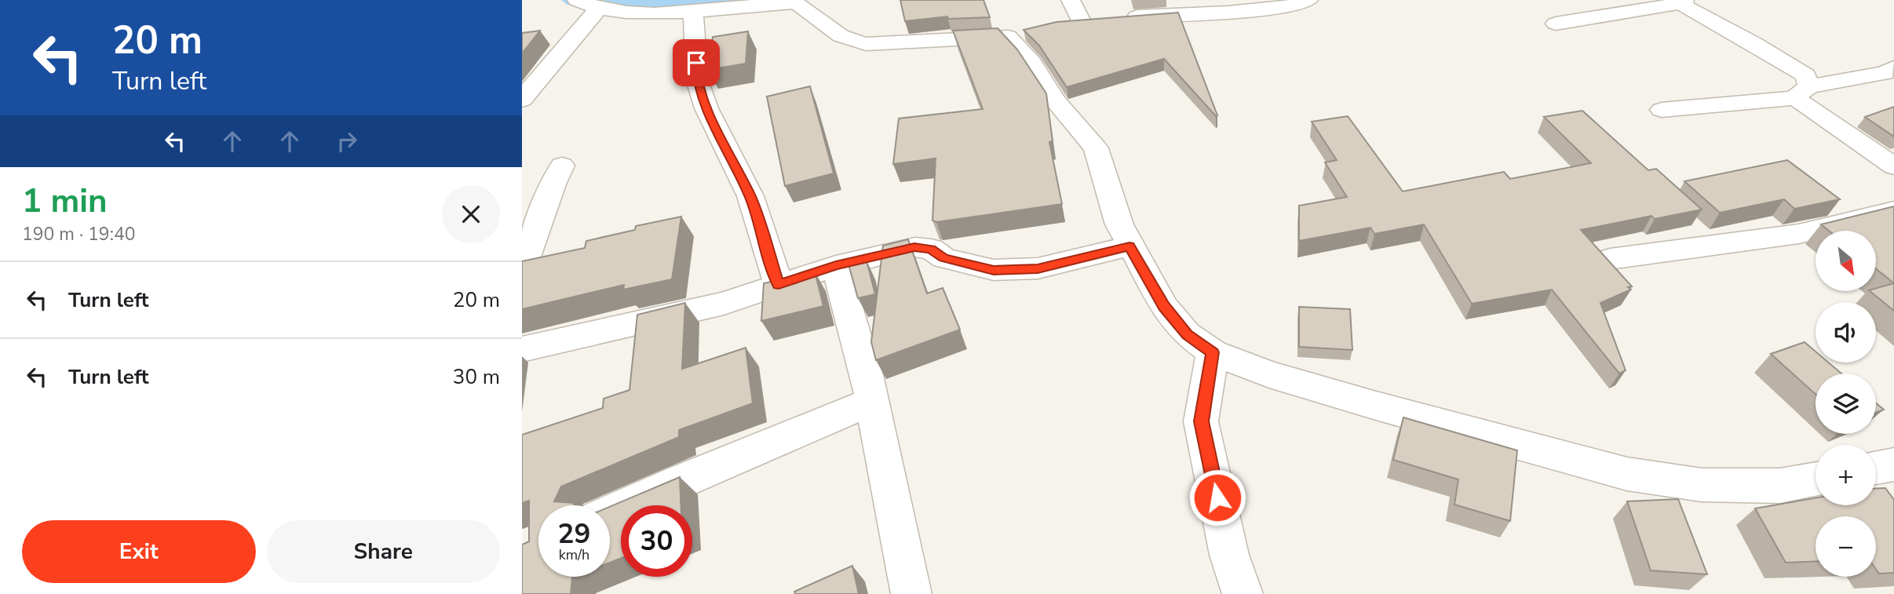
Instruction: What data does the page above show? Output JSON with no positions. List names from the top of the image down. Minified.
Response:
{"north":"bottom right","page":{"turn":["20 m","Turn left"],"heading":["1 min","190 m · 19:40"],"map_buttons":["+","−"],"list":[{"name":"Turn left","value":"20 m"},{"name":"Turn left","value":"30 m"}],"speed":"29 km/h","limit":"30","buttons":["Exit","Share"]}}
